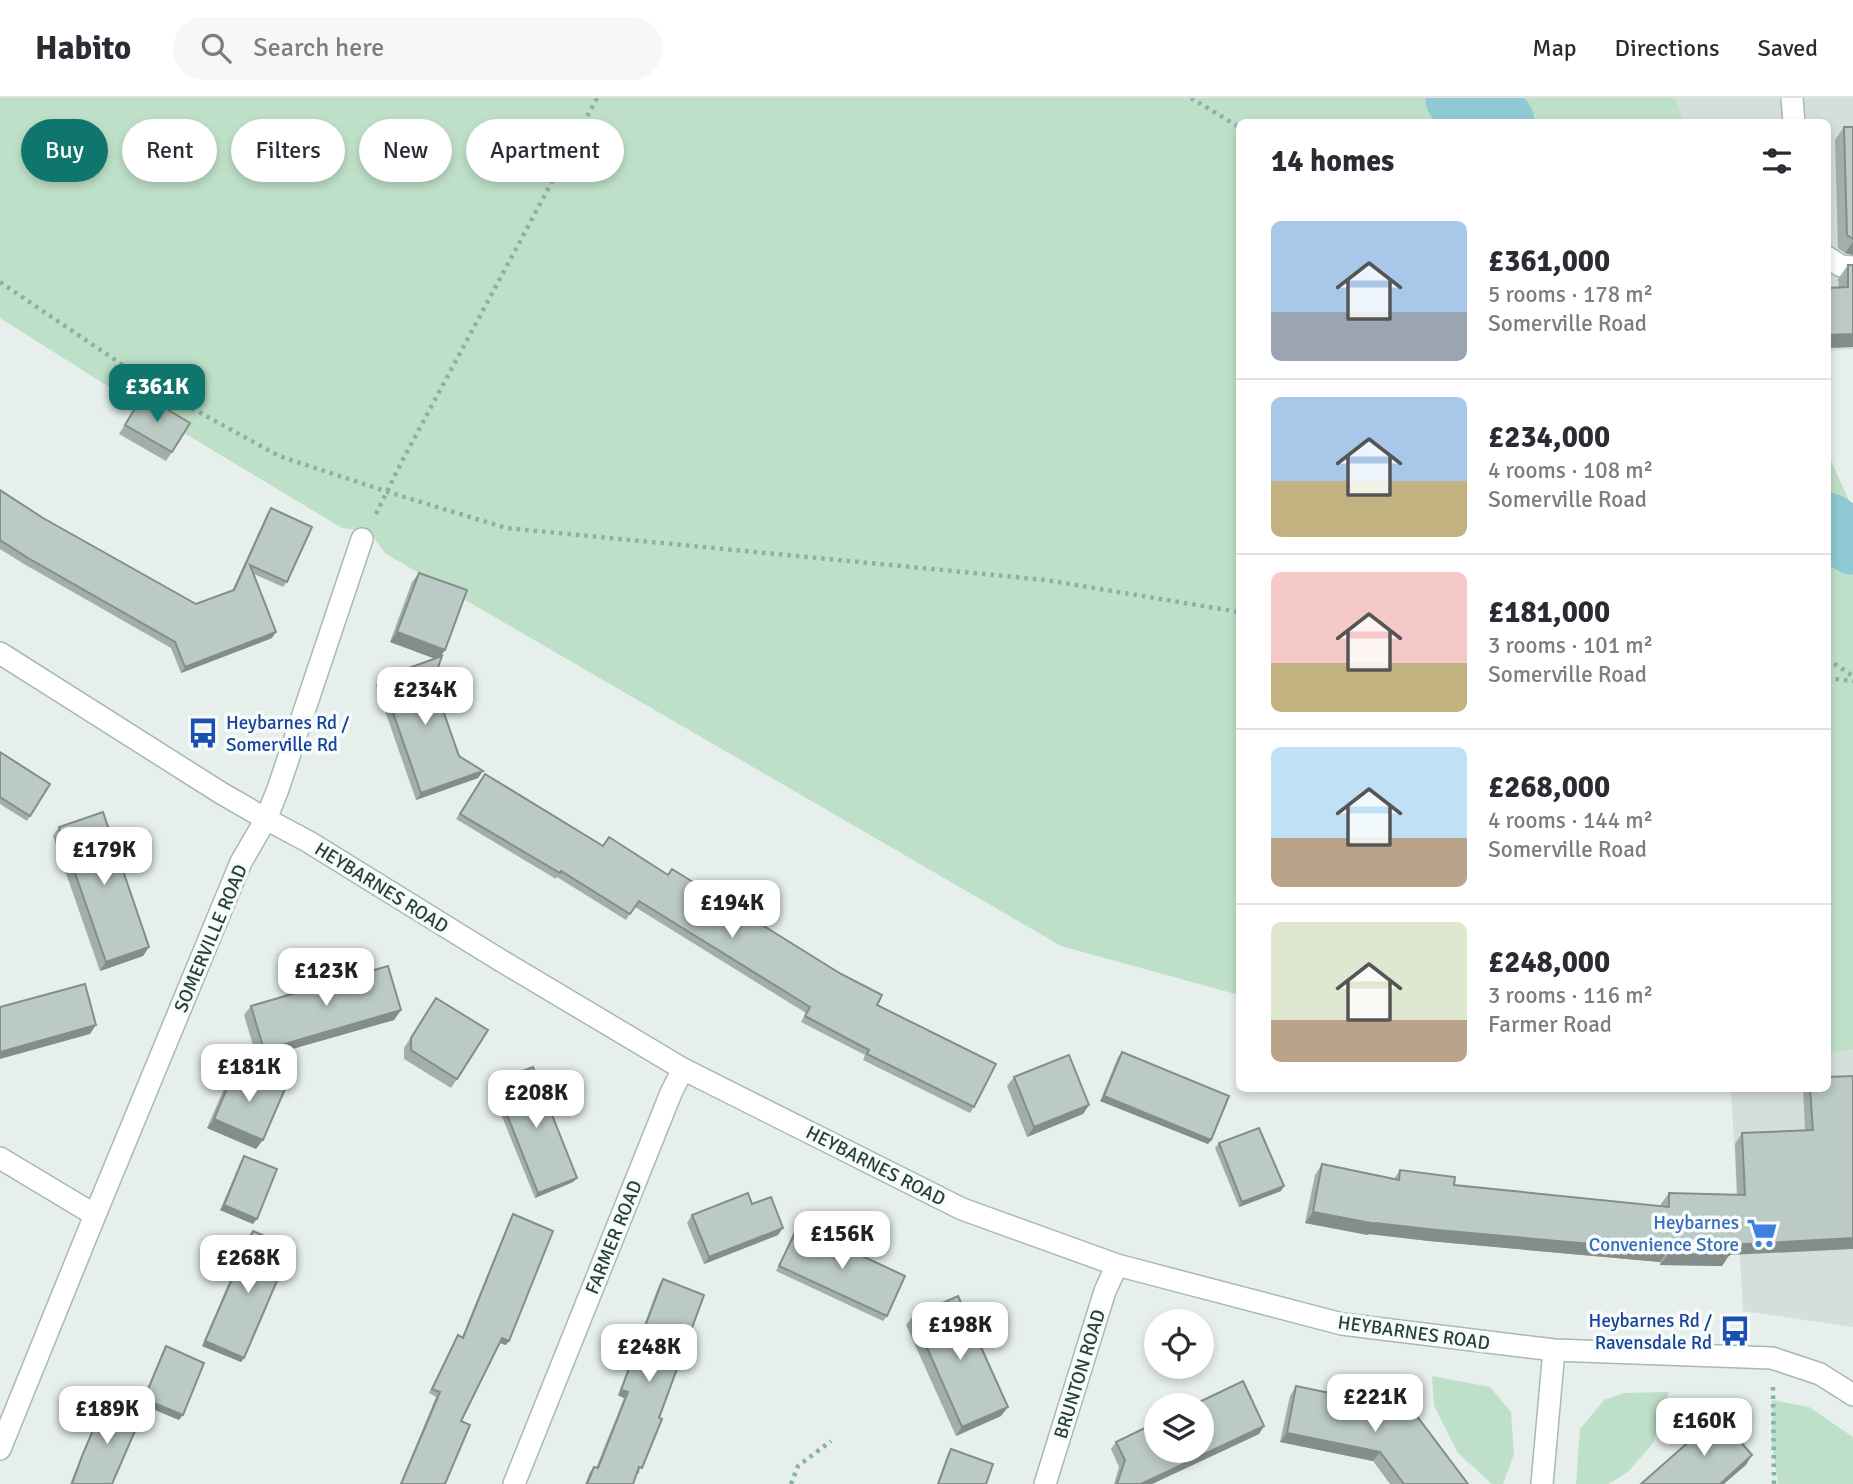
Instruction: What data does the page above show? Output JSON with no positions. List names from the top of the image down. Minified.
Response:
{"streets":{"street":["HEYBARNES ROAD","SOMERVILLE ROAD","FARMER ROAD","BRUNTON ROAD"]},"crossings":[["HEYBARNES ROAD","SOMERVILLE ROAD"],["HEYBARNES ROAD","FARMER ROAD"],["HEYBARNES ROAD","BRUNTON ROAD"]],"places":{"bus stop":["Heybarnes Rd / Somerville Rd","Heybarnes Rd / Ravensdale Rd"],"supermarket":["Heybarnes Convenience Store"]},"page":{"header":"Habito","search":"Search here","nav":["Map","Directions","Saved"],"chip":["Buy","Rent","Filters","New","Apartment"],"heading":"14 homes","list":[{"name":"£361,000","note":"5 rooms · 178 m² · Somerville Road"},{"name":"£234,000","note":"4 rooms · 108 m² · Somerville Road"},{"name":"£181,000","note":"3 rooms · 101 m² · Somerville Road"},{"name":"£268,000","note":"4 rooms · 144 m² · Somerville Road"},{"name":"£248,000","note":"3 rooms · 116 m² · Farmer Road"}],"price":["£361K","£234K","£179K","£194K","£123K","£181K","£208K","£156K","£268K","£198K","£248K","£221K","£189K","£160K"]}}
